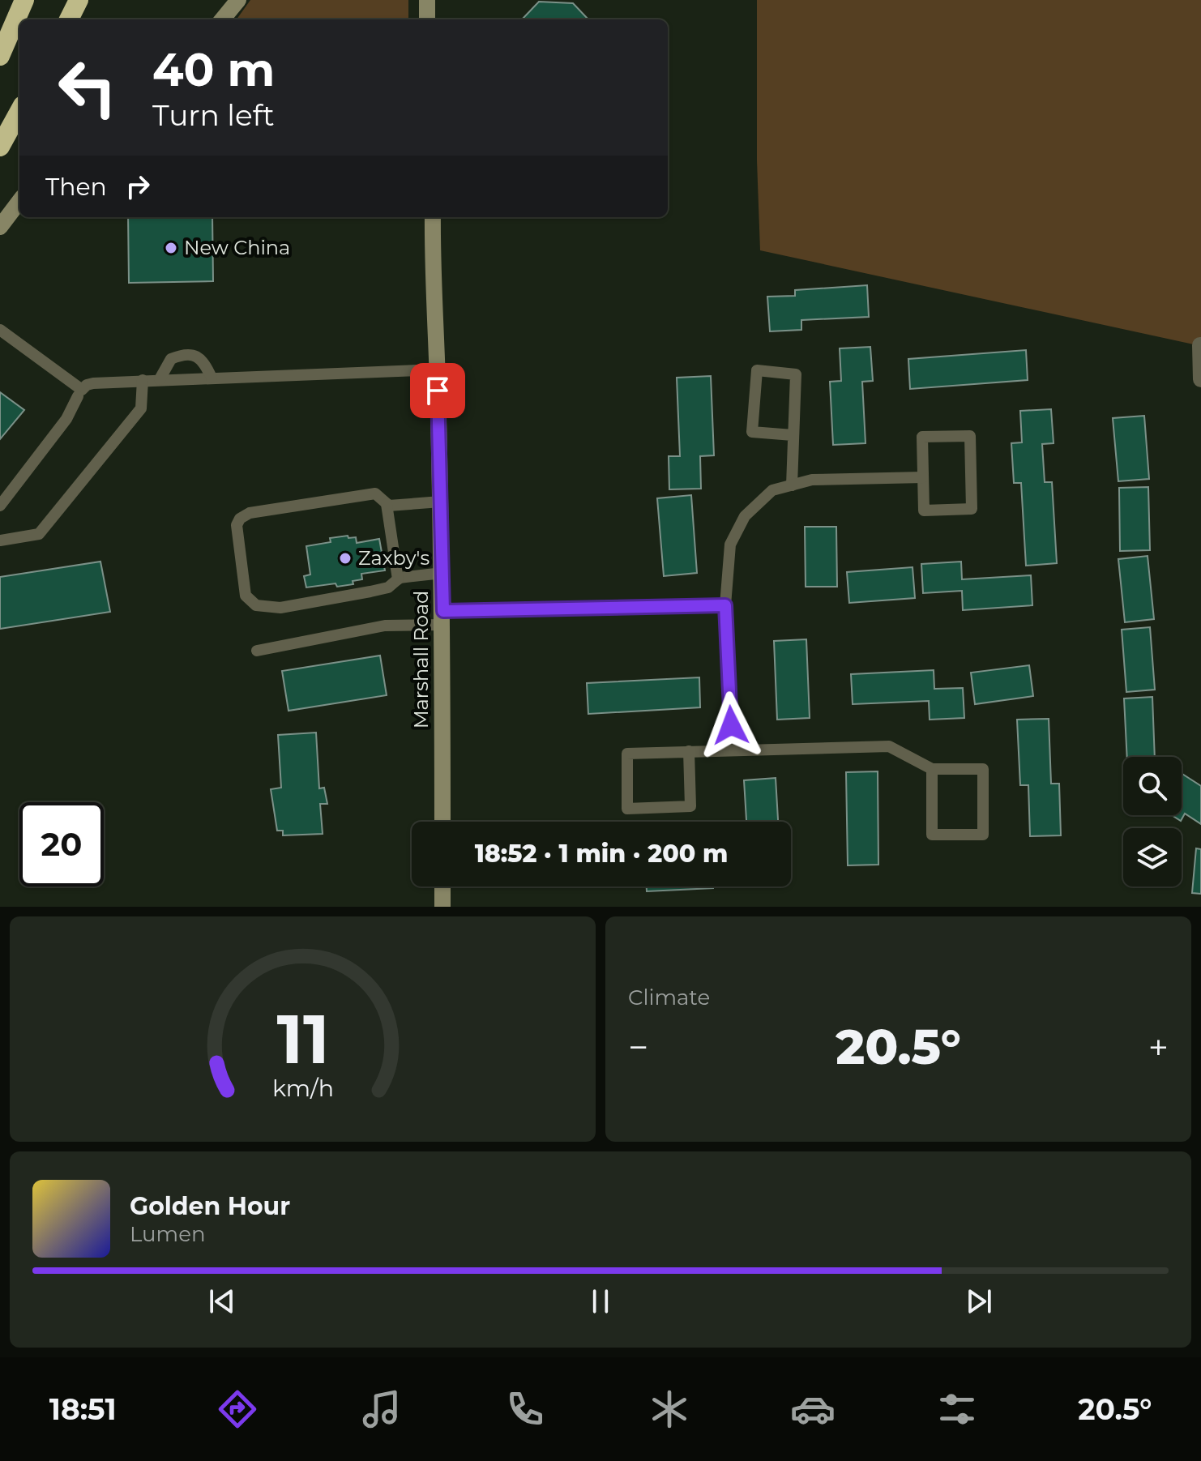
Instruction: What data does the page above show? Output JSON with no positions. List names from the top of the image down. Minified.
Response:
{"streets":{"main road":["Marshall Road"]},"places":["New China","Zaxby's"],"page":{"turn":["40 m","Turn left"],"then":"Then","limit":"20","trip":"18:52 · 1 min · 200 m","tile":"Climate","heat":["−","20.5°","+"],"song":["Golden Hour","Lumen"],"tabs":["18:51","20.5°"],"gauge":["11","km/h"]}}
